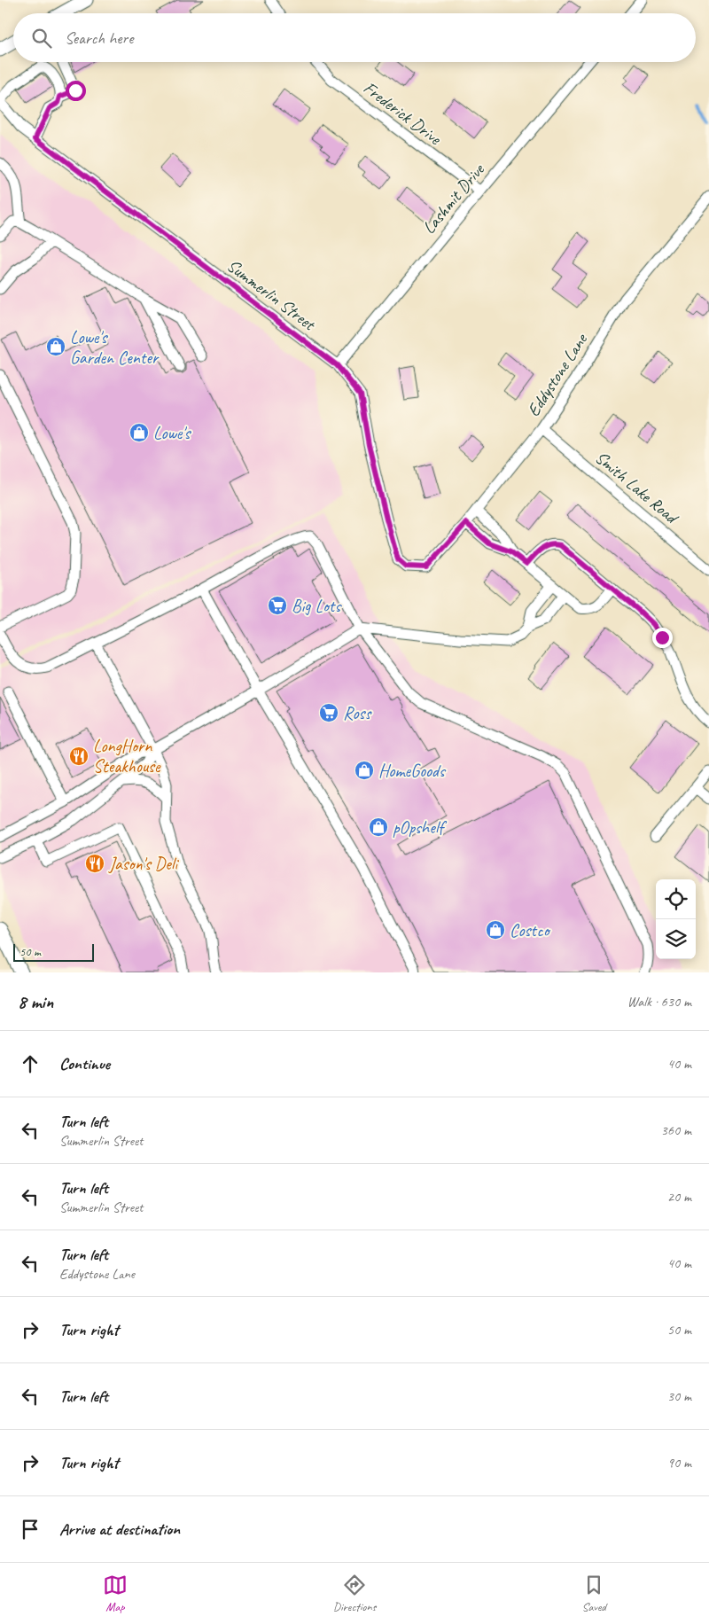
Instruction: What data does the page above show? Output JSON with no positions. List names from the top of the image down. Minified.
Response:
{"streets":{"street":["Frederick Drive","Lashmit Drive","Summerlin Street","Eddystone Lane","Smith Lake Road"]},"crossings":[["Frederick Drive","Lashmit Drive"],["Lashmit Drive","Summerlin Street"],["Summerlin Street","Eddystone Lane"],["Eddystone Lane","Smith Lake Road"]],"places":{"shop":["Lowe's Garden Center","Lowe's","HomeGoods","pOpshelf","Costco"],"supermarket":["Big Lots","Ross"],"restaurant":["LongHorn Steakhouse","Jason's Deli"]},"scale_bar":"50 m","page":{"search":"Search here","scale":"50 m","heading":["8 min","Walk · 630 m"],"list":[["Continue","40 m"],["Turn left","Summerlin Street","360 m"],["Turn left","Summerlin Street","20 m"],["Turn left","Eddystone Lane","40 m"],["Turn right","50 m"],["Turn left","30 m"],["Turn right","90 m"],"Arrive at destination"],"nav":["Map","Directions","Saved"]}}
